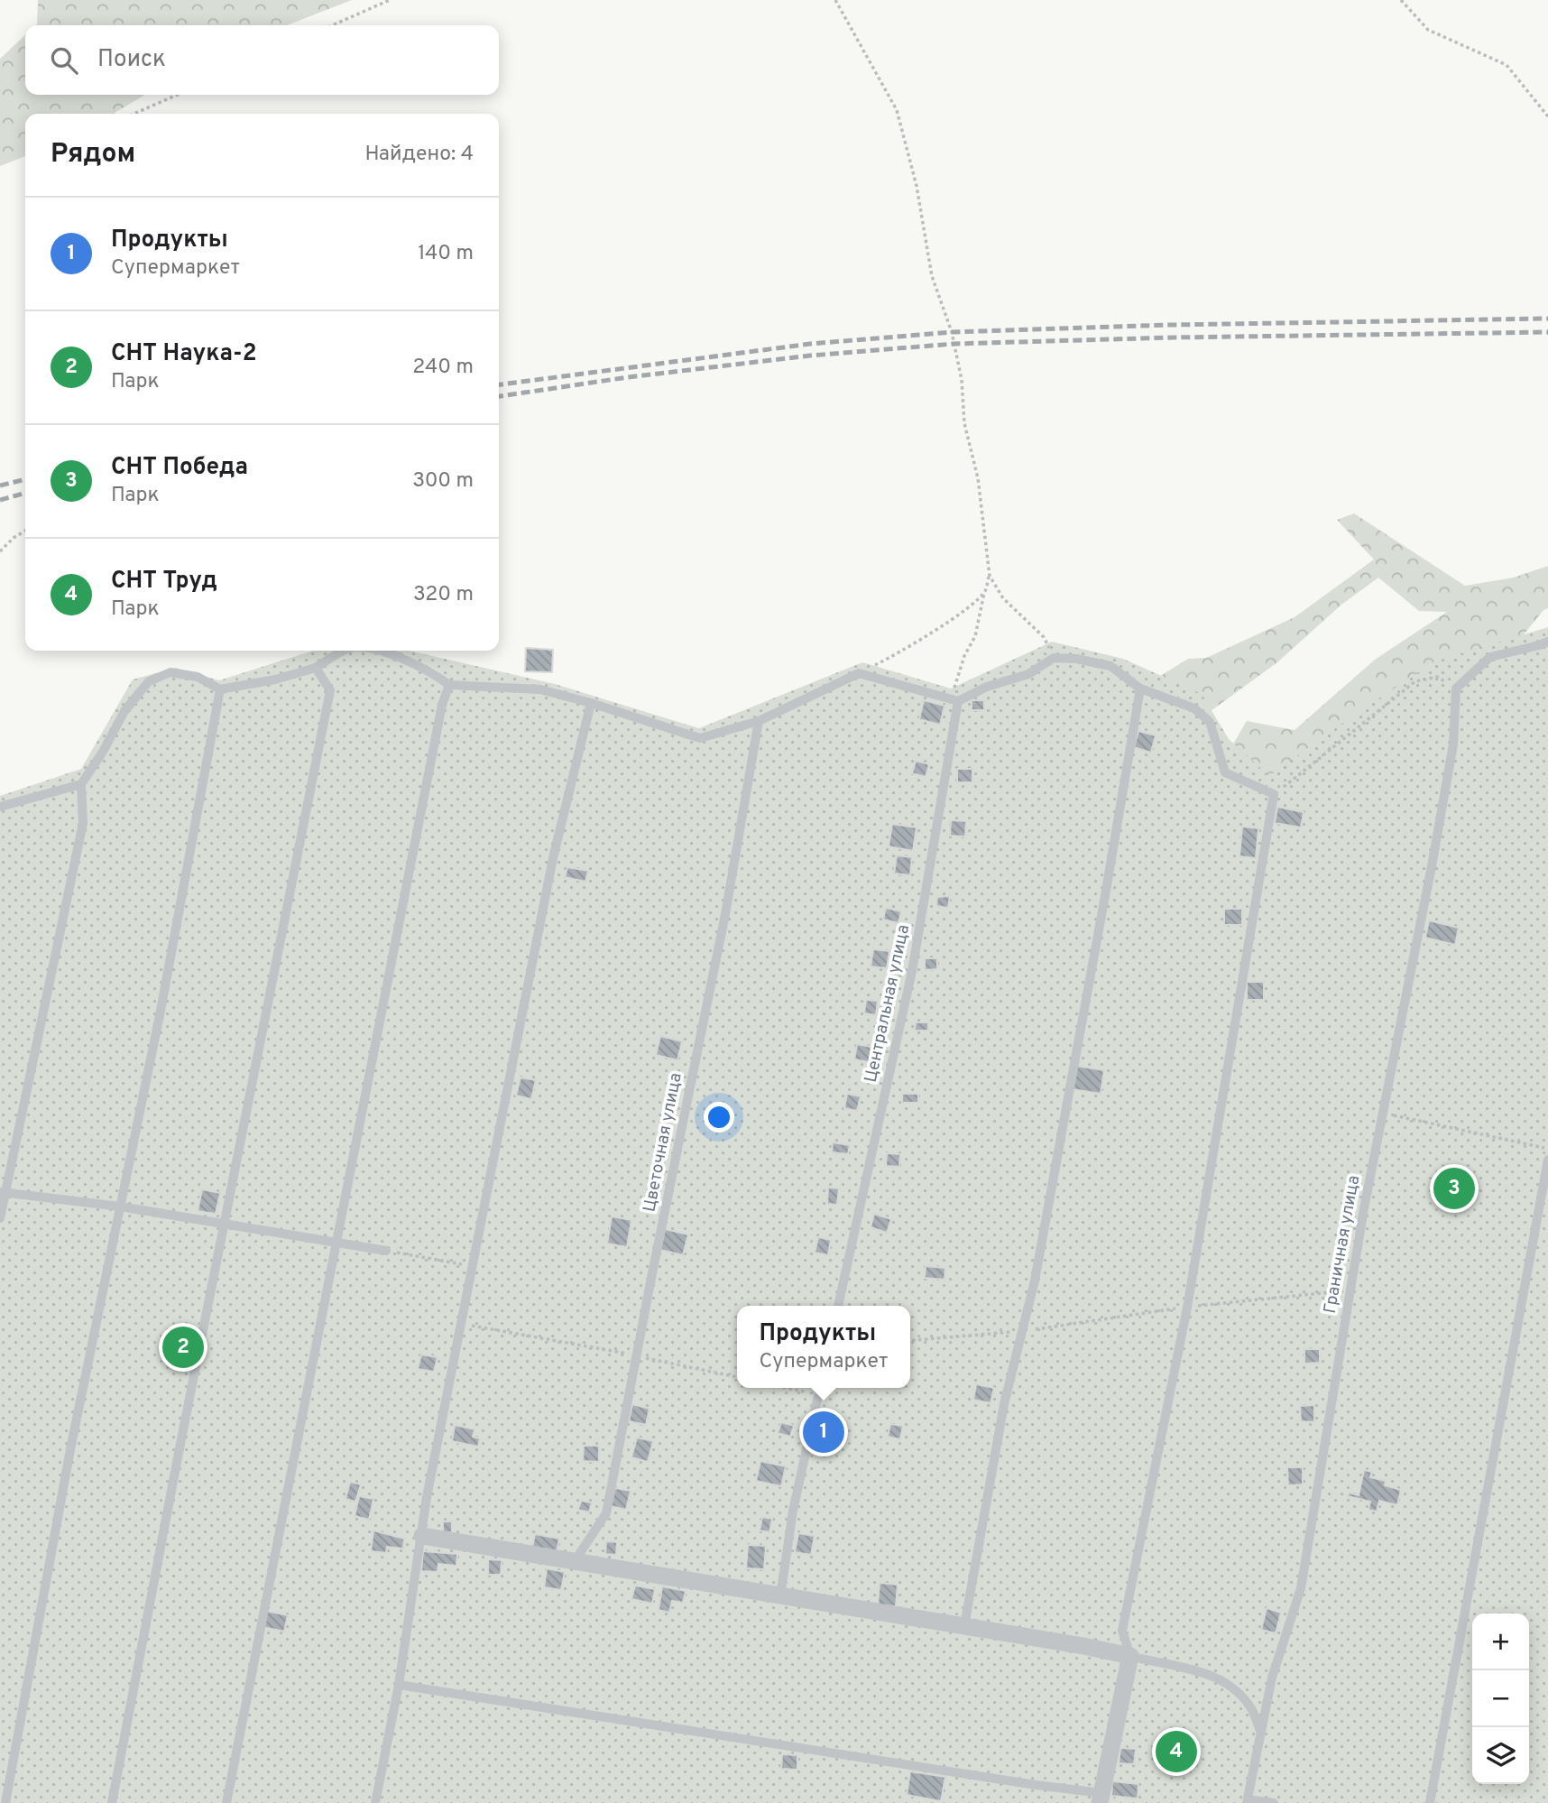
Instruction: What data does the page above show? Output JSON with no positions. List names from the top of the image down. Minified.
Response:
{"streets":{"lane":["Центральная улица","Цветочная улица","Граничная улица"]},"page":{"search":"Поиск","heading":["Рядом","Найдено: 4"],"list":[{"mark":"1","name":"Продукты","note":"Супермаркет","value":"140 m"},{"mark":"2","name":"СНТ Наука-2","note":"Парк","value":"240 m"},{"mark":"3","name":"СНТ Победа","note":"Парк","value":"300 m"},{"mark":"4","name":"СНТ Труд","note":"Парк","value":"320 m"}],"pins":["3","2","1","4"],"popup":["Продукты","Супермаркет"],"map_buttons":["+","−"]}}
